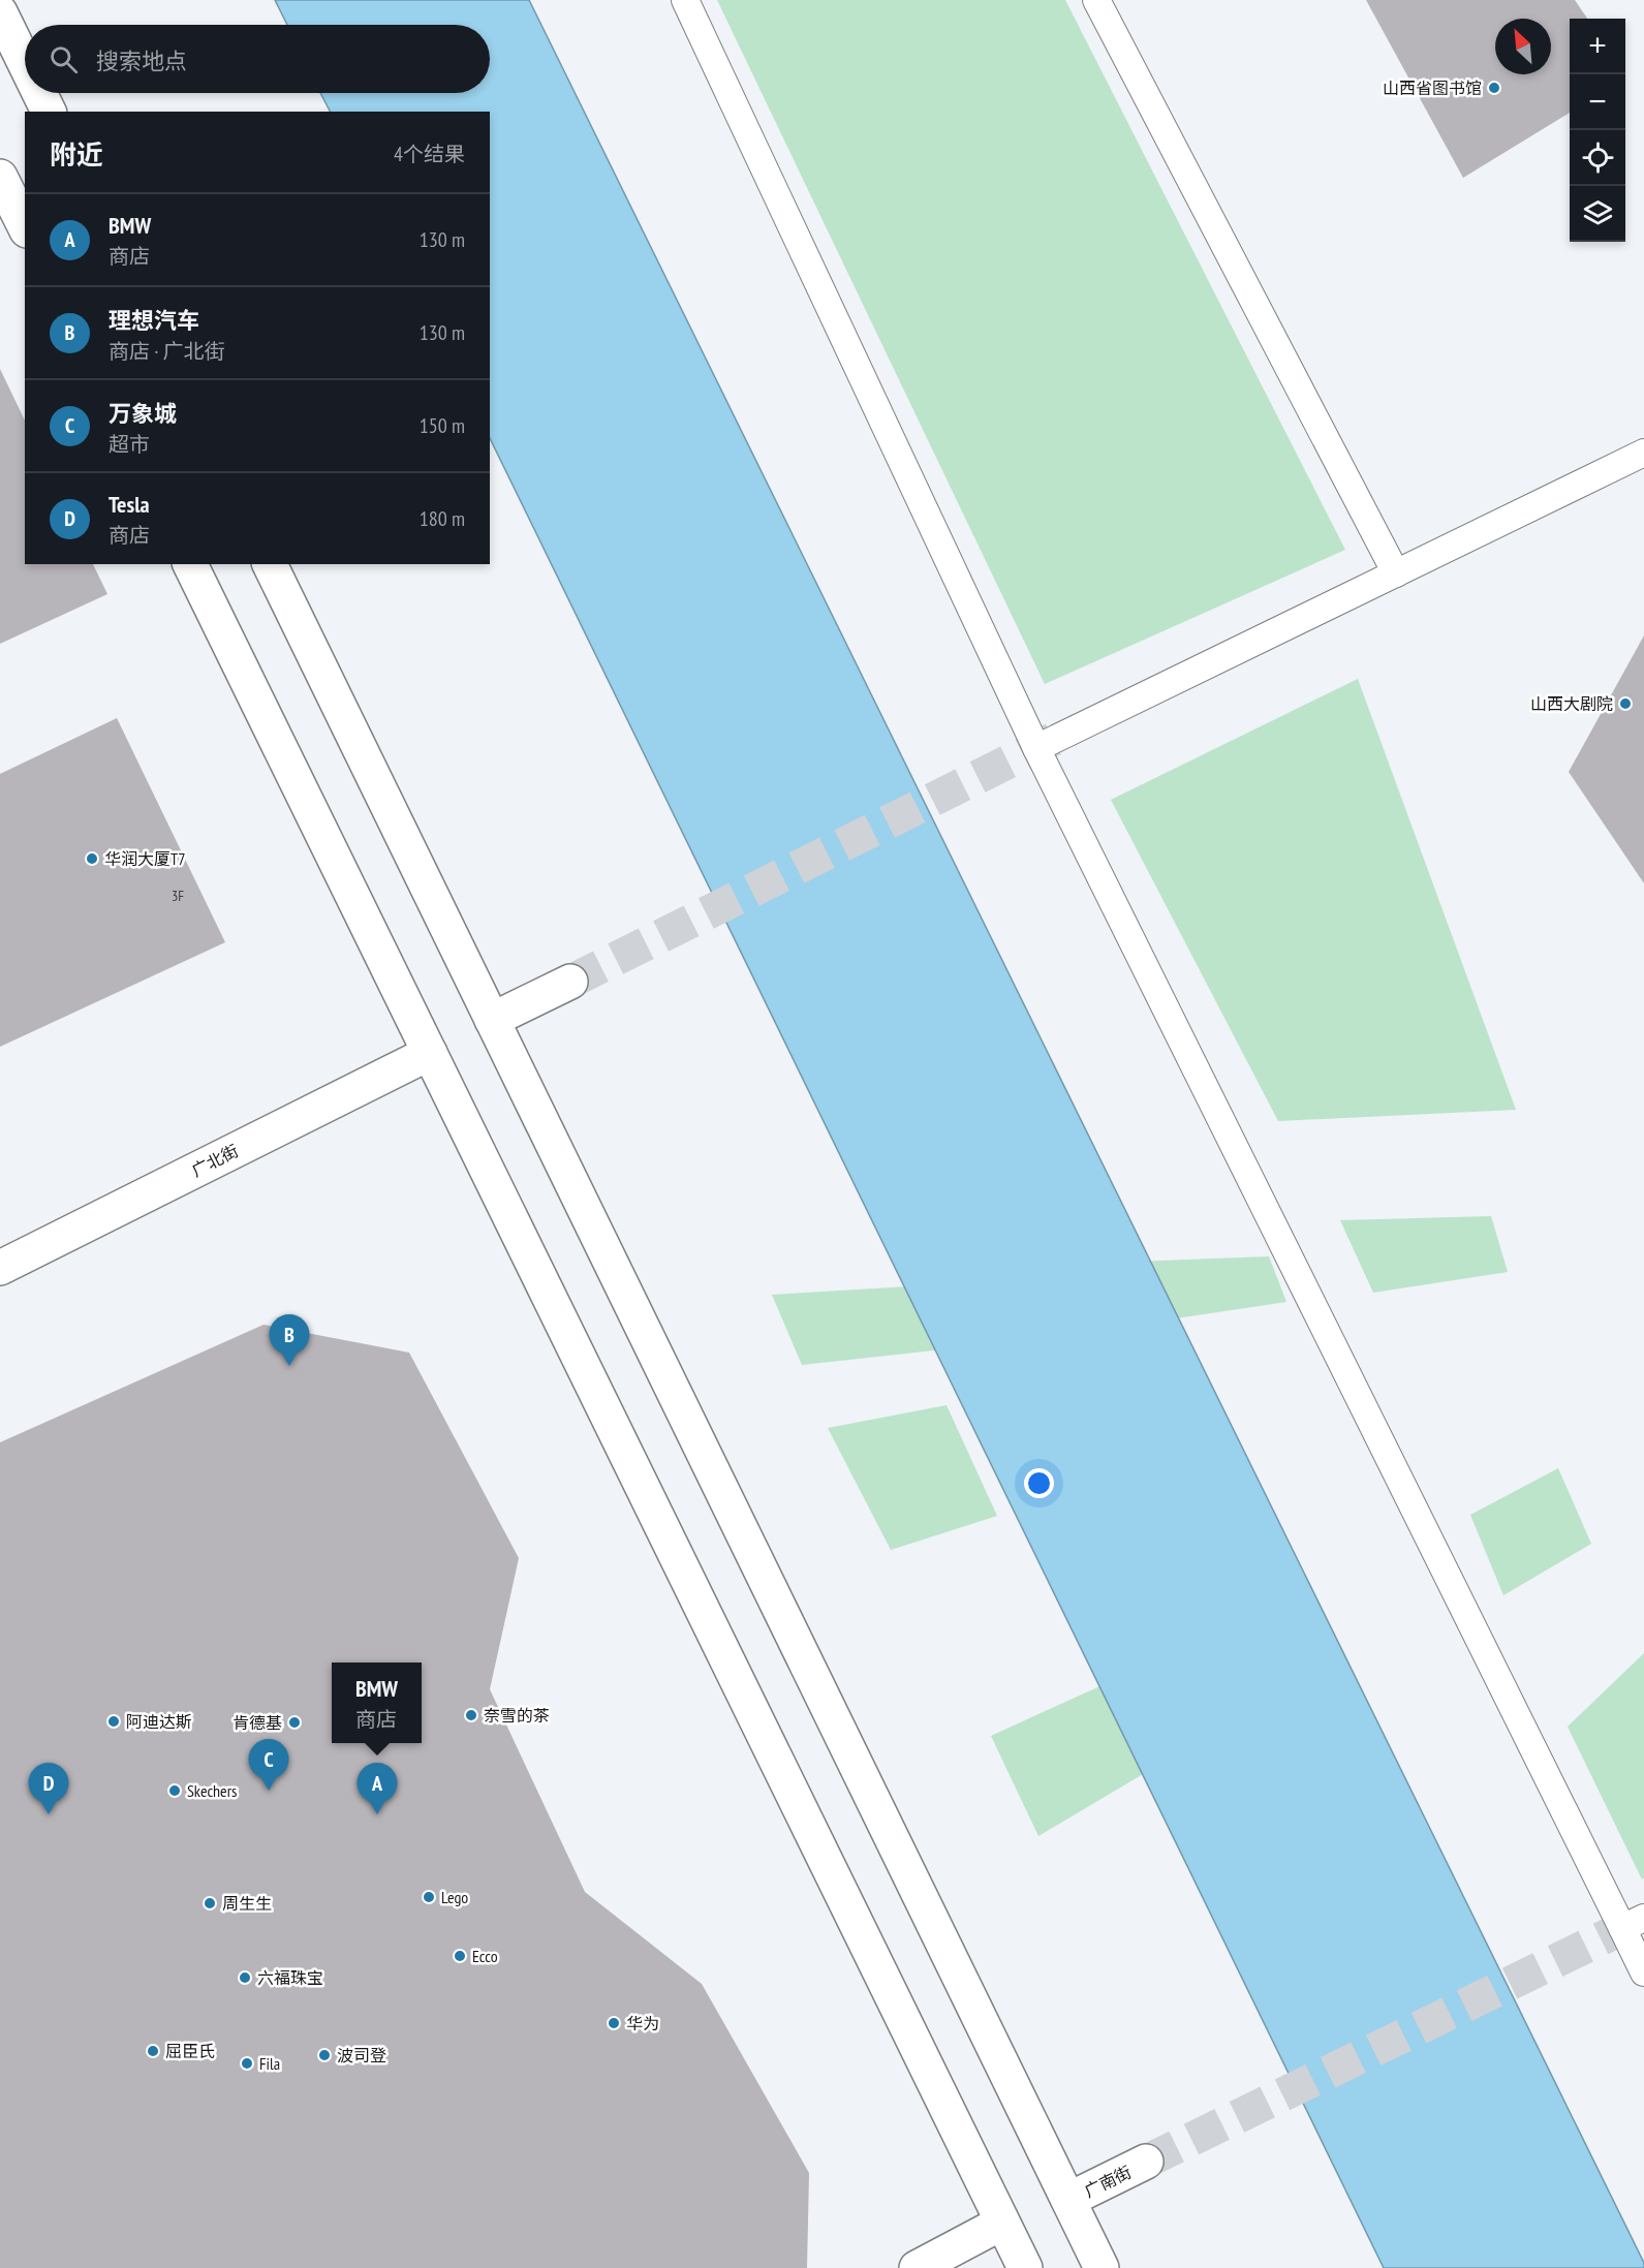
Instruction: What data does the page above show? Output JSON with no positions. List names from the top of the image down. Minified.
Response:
{"streets":{"street":["广北街","广南街"]},"places":["山西省图书馆","山西大剧院","华润大厦T7","奈雪的茶","阿迪达斯","肯德基","Skechers","Lego","周生生","Ecco","六福珠宝","华为","屈臣氏","波司登","Fila"],"house_numbers":["3F"],"north":"top left","page":{"map_buttons":["+","−"],"search":"搜索地点","heading":["附近","4个结果"],"list":[{"mark":"A","name":"BMW","note":"商店","value":"130 m"},{"mark":"B","name":"理想汽车","note":"商店 · 广北街","value":"130 m"},{"mark":"C","name":"万象城","note":"超市","value":"150 m"},{"mark":"D","name":"Tesla","note":"商店","value":"180 m"}],"pins":["B","C","A","D"],"popup":["BMW","商店"]}}
